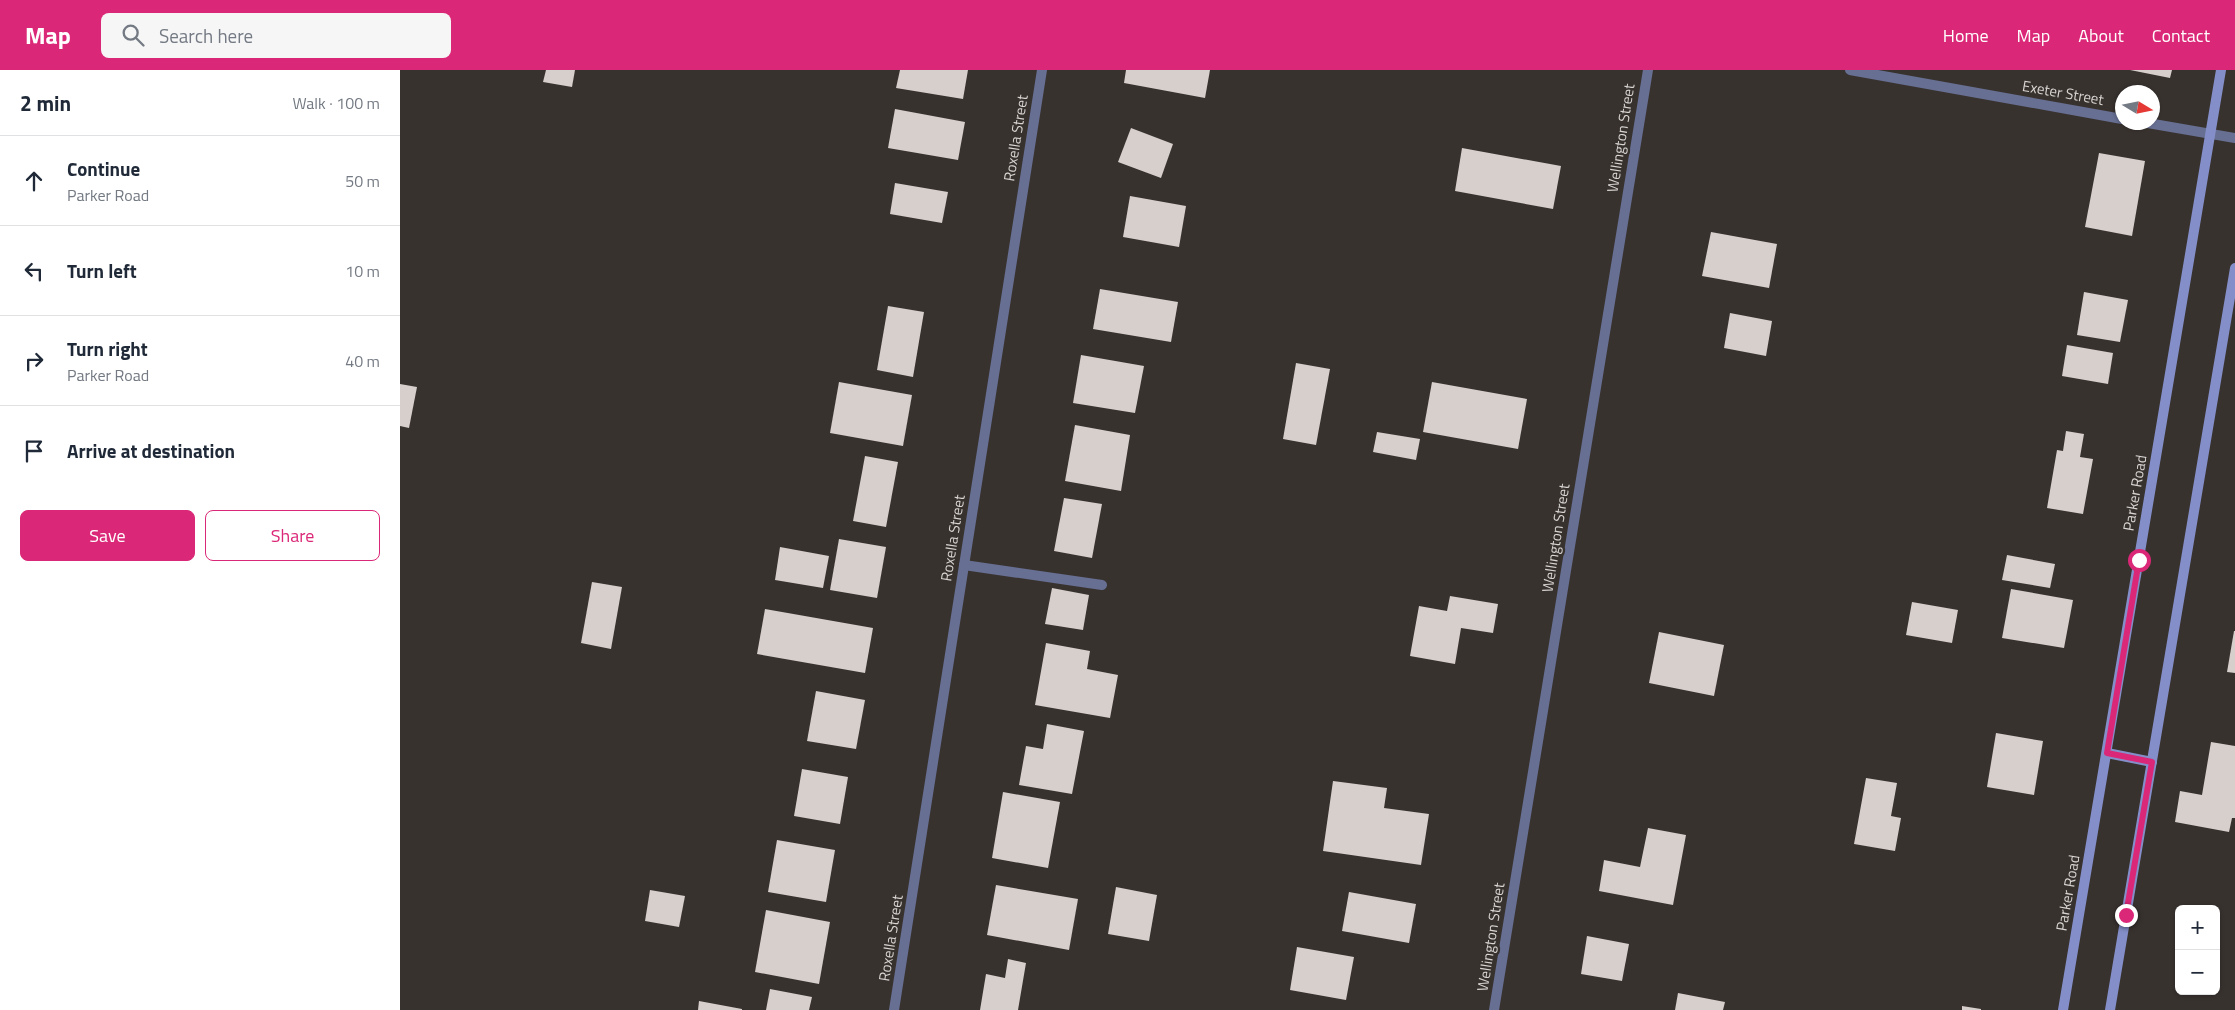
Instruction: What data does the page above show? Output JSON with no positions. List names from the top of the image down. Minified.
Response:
{"streets":{"main road":["Parker Road"],"street":["Exeter Street","Roxella Street","Wellington Street"]},"north":"right","page":{"header":"Map","search":"Search here","nav":["Home","Map","About","Contact"],"heading":["2 min","Walk · 100 m"],"list":[["Continue","Parker Road","50 m"],["Turn left","10 m"],["Turn right","Parker Road","40 m"],"Arrive at destination"],"buttons":["Save","Share"],"map_buttons":["+","−"]}}
